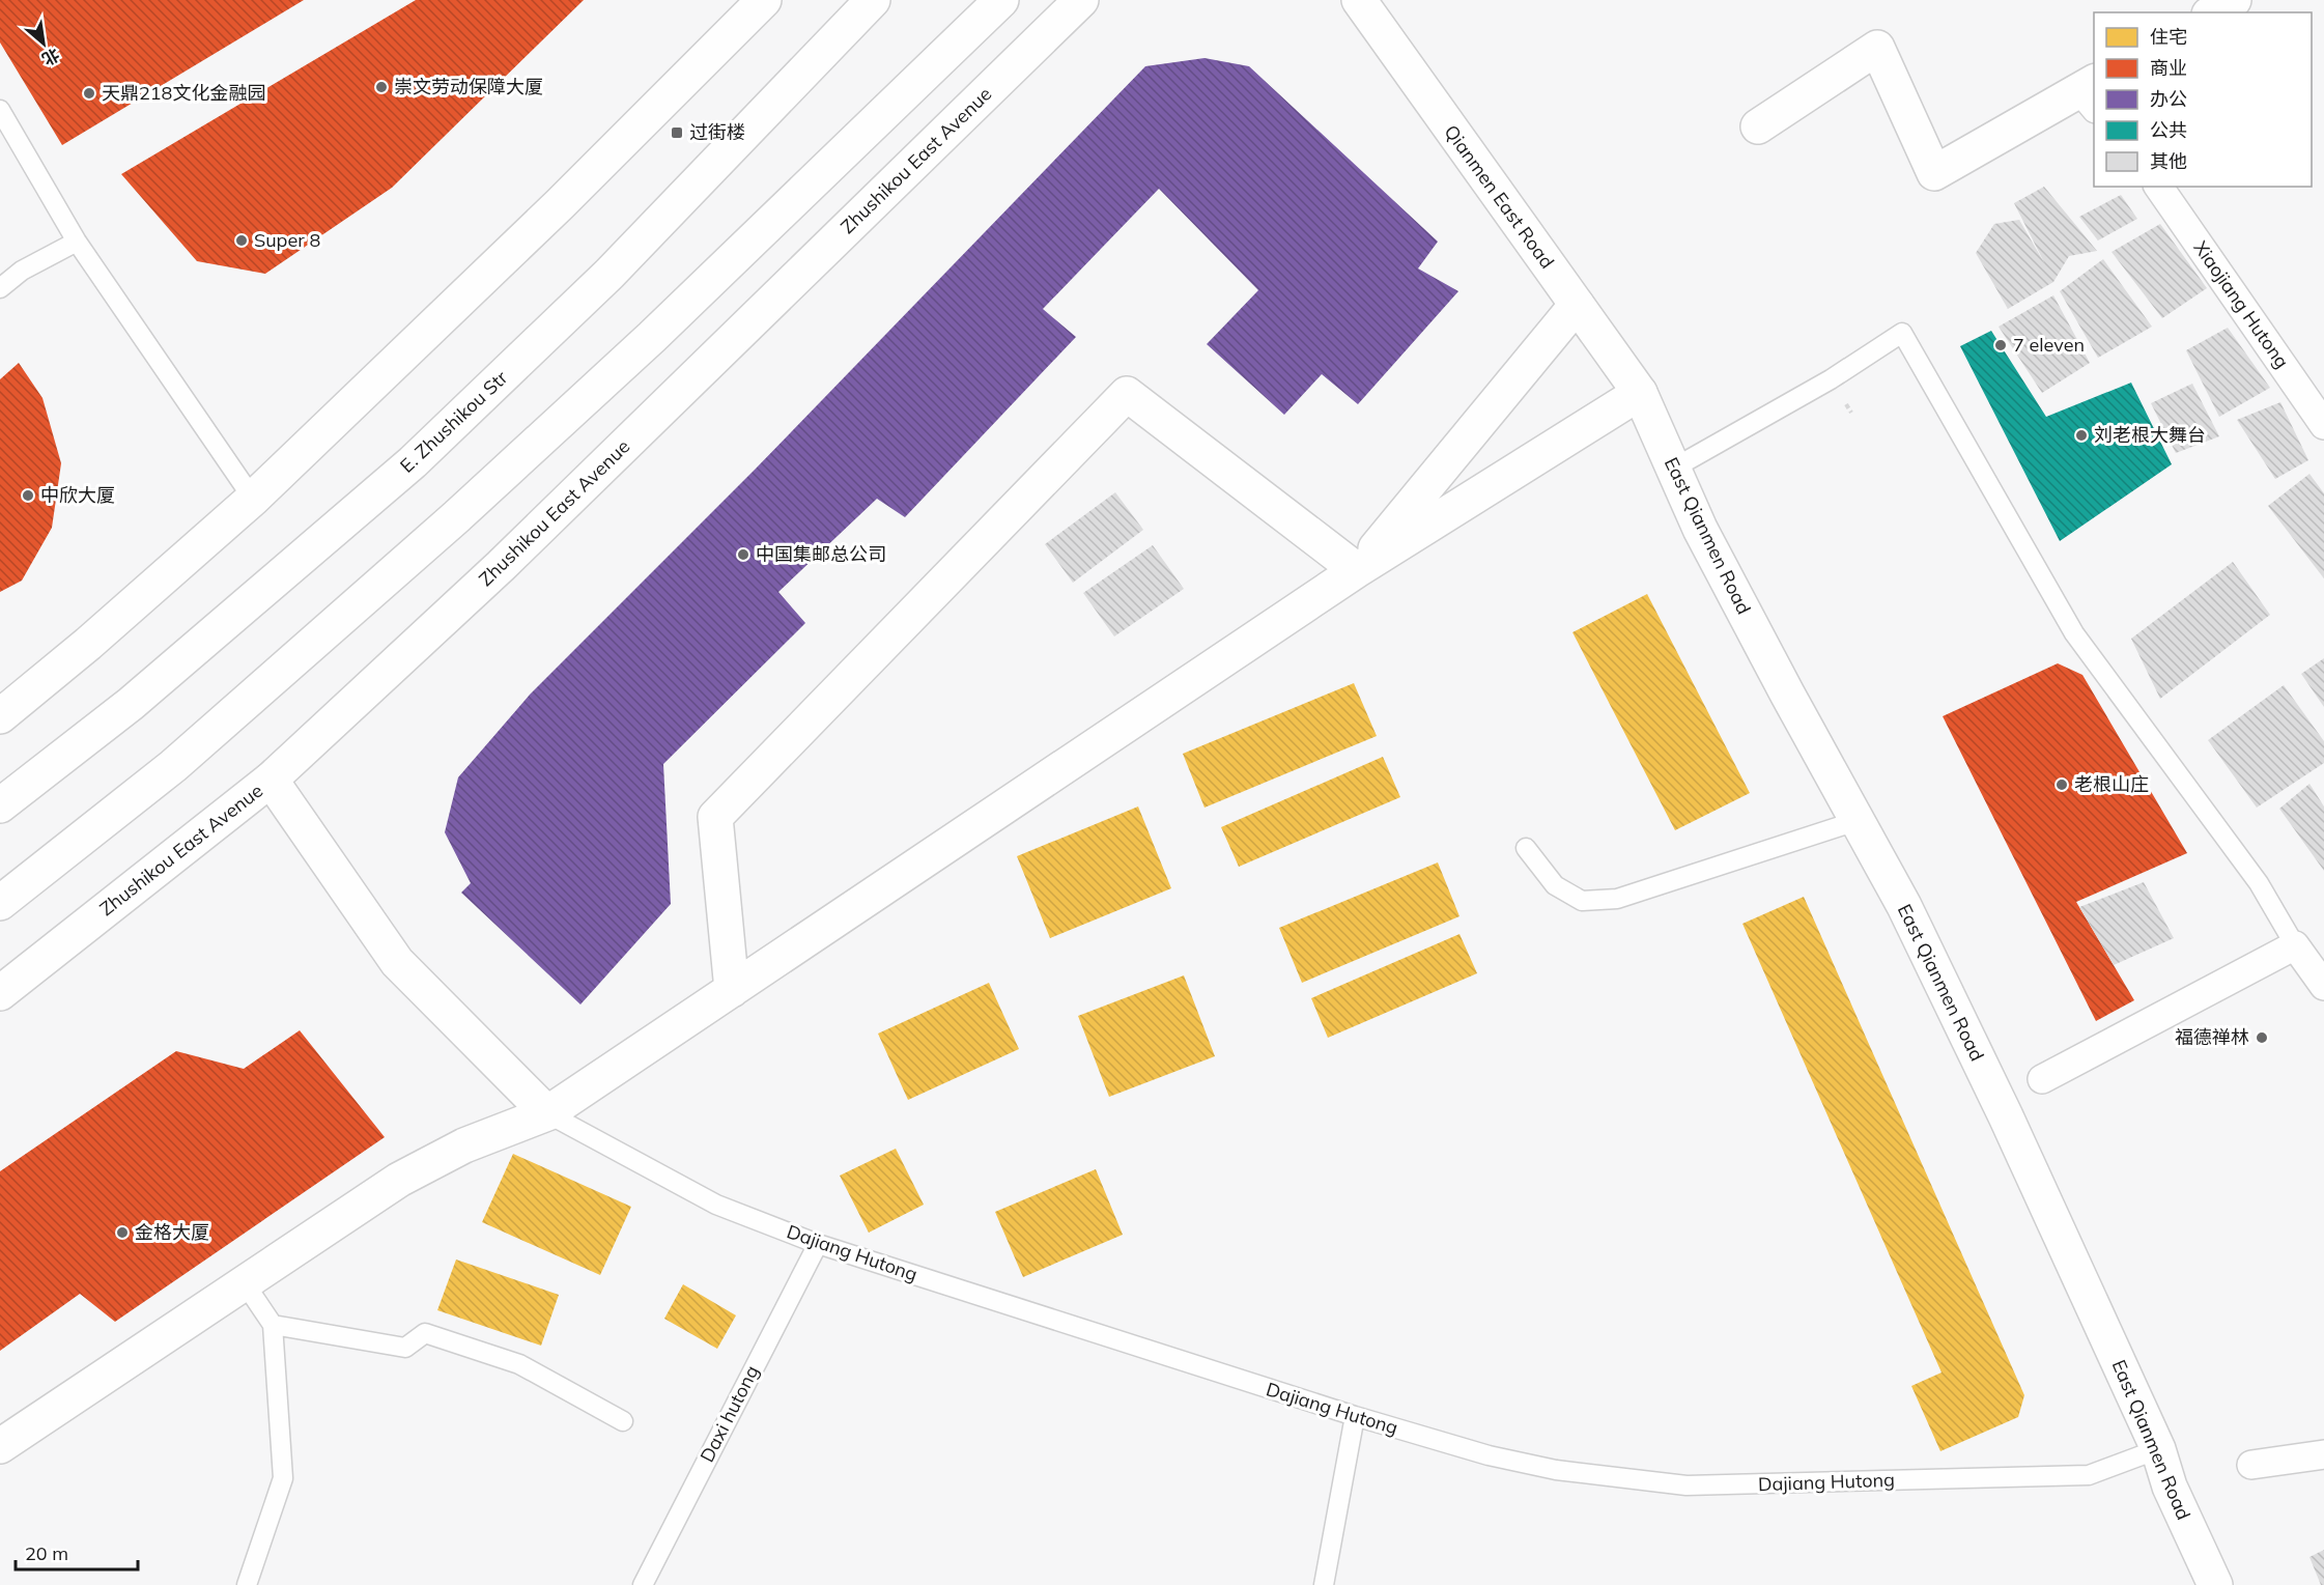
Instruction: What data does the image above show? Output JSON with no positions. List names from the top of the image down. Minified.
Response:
{"streets":{"street":["Zhushikou East Avenue","Qianmen East Road","Xiaojiang Hutong","E. Zhushikou Str","East Qianmen Road"],"lane":["Dajiang Hutong","Daxi hutong"]},"crossings":[["Qianmen East Road","East Qianmen Road"],["East Qianmen Road","Dajiang Hutong"],["Dajiang Hutong","Daxi hutong"]],"places":{"other":["崇文劳动保障大厦","天鼎218文化金融园","Super 8","7 eleven","刘老根大舞台","中欣大厦","中国集邮总公司","老根山庄","福德禅林","金格大厦"],"transit":["过街楼"]},"legend":["住宅","商业","办公","公共","其他"],"scale_bar":"20 m","north":"bottom right"}
